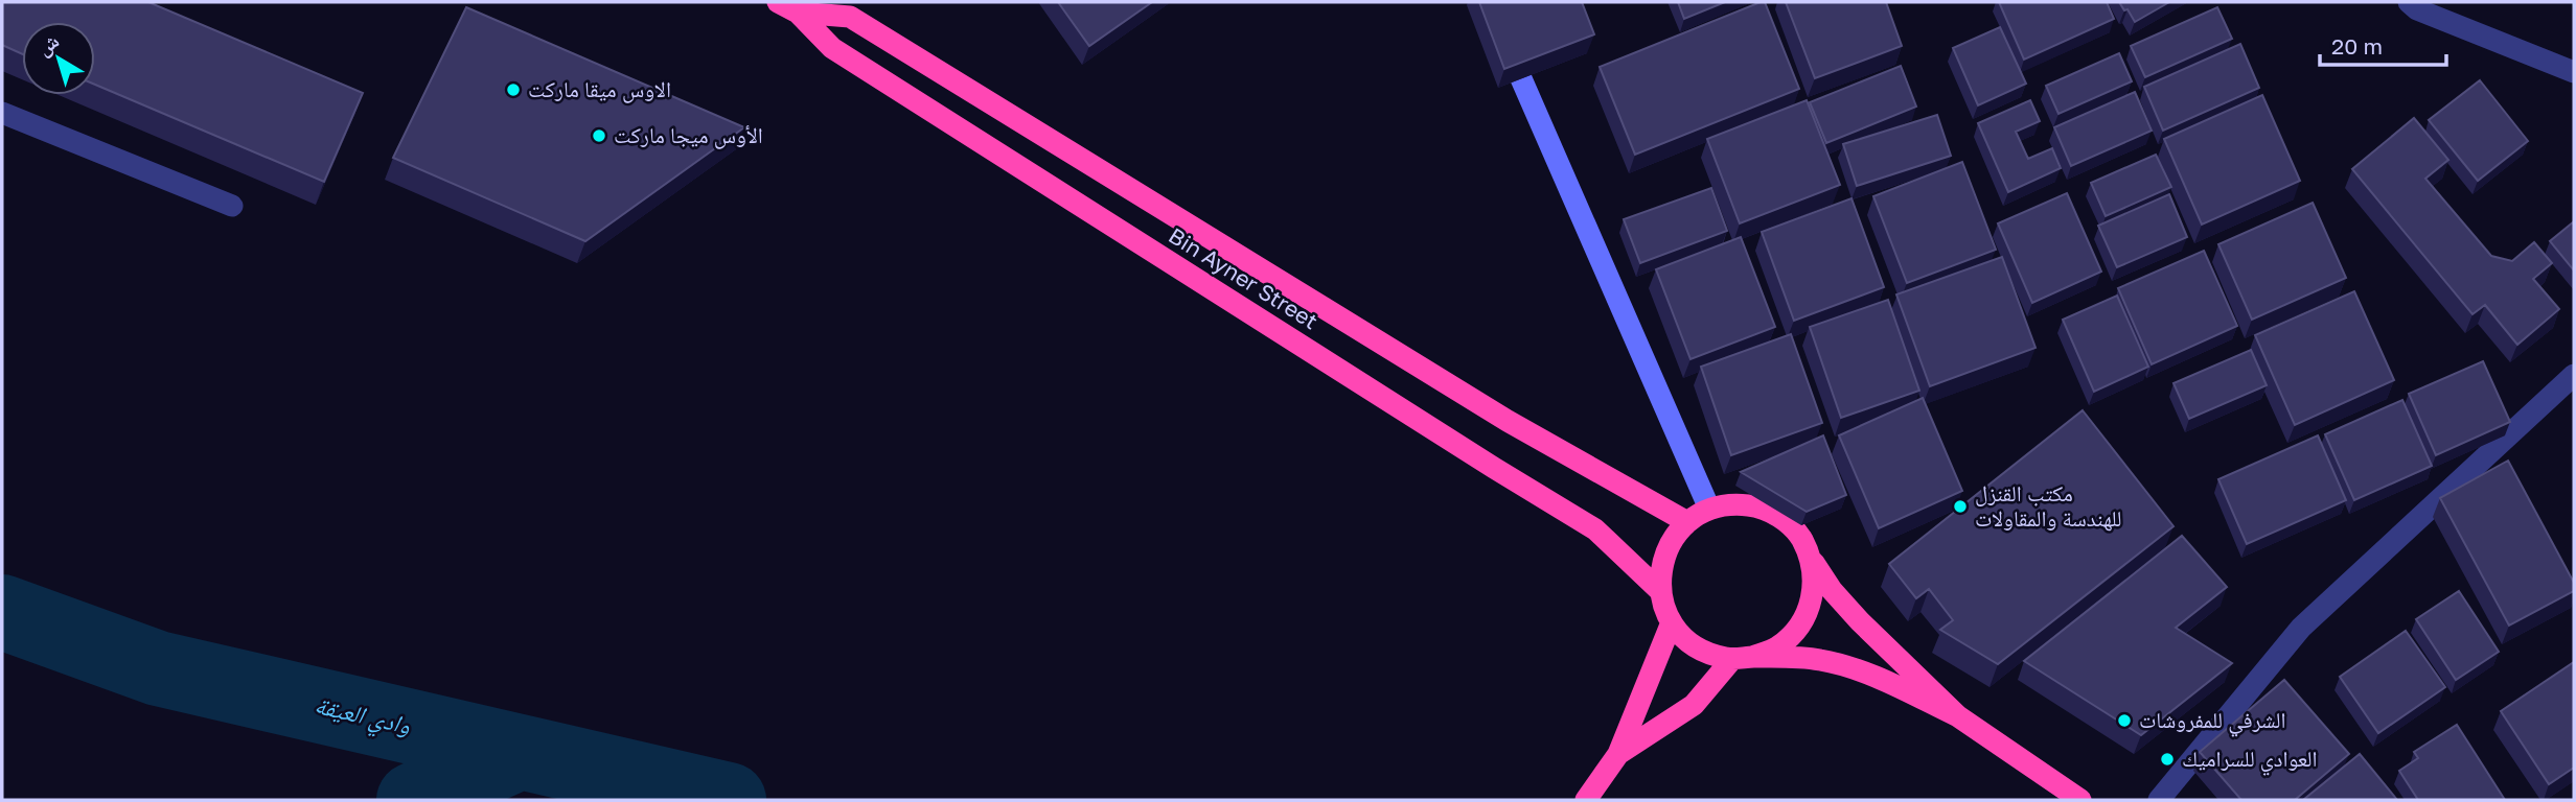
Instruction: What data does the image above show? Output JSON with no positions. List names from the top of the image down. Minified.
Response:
{"streets":{"highway":["Bin Ayner Street"]},"water":["وادي العيقة"],"places":["الاوس ميقا ماركت","الأوس ميجا ماركت","مكتب القنزل للهندسة والمقاولات","الشرفي للمفروشات","العوادي للسراميك"],"scale_bar":"20 m","north":"top left"}
